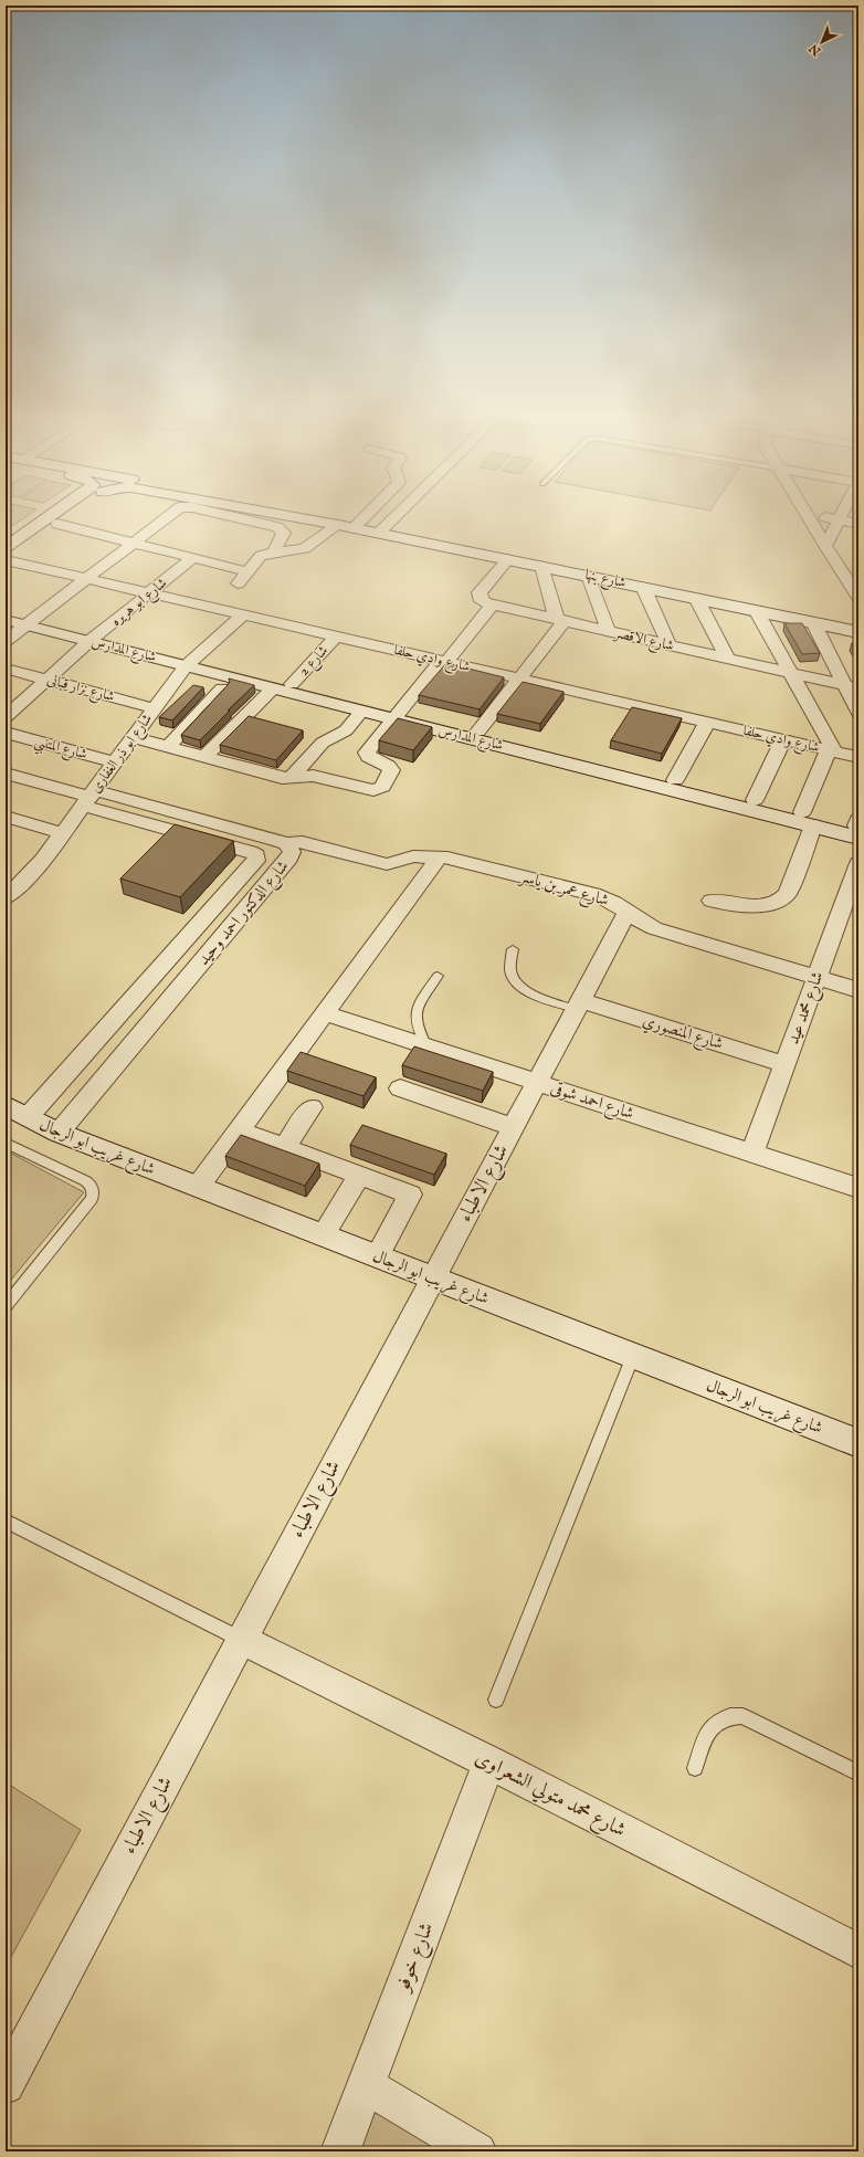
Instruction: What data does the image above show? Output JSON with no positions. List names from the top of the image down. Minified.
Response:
{"streets":{"main road":["شارع بنها","شارع المدارس","شارع غريب ابو الرجال"],"street":["شارع ابو هريره","شارع الاقصر","شارع وادي حلفا","شارع 2","شارع نزار قبانى","شارع المتنبي","شارع ابو ذر الغفارى","شارع عمر بن ياسر","شارع الدكتور احمد وحيد","شارع محمد عيد","شارع المنصوري","شارع احمد شوقى","شارع الاطباء","شارع محمد متولي الشعراوى","شارع خوفو"]},"crossings":[["شارع ابو هريره","شارع المدارس"],["شارع ابو هريره","شارع وادي حلفا"],["شارع ابو هريره","شارع نزار قبانى"],["شارع المدارس","شارع 2"],["شارع المدارس","شارع ابو ذر الغفارى"],["شارع وادي حلفا","شارع 2"],["شارع وادي حلفا","شارع ابو ذر الغفارى"],["شارع نزار قبانى","شارع ابو ذر الغفارى"],["شارع المتنبي","شارع ابو ذر الغفارى"],["شارع ابو ذر الغفارى","شارع الدكتور احمد وحيد"],["شارع عمر بن ياسر","شارع الدكتور احمد وحيد"],["شارع عمر بن ياسر","شارع محمد عيد"],["شارع عمر بن ياسر","شارع الاطباء"],["شارع الدكتور احمد وحيد","شارع غريب ابو الرجال"],["شارع محمد عيد","شارع المنصوري"],["شارع محمد عيد","شارع احمد شوقى"],["شارع المنصوري","شارع الاطباء"],["شارع احمد شوقى","شارع الاطباء"],["شارع غريب ابو الرجال","شارع الاطباء"],["شارع الاطباء","شارع محمد متولي الشعراوى"],["شارع محمد متولي الشعراوى","شارع خوفو"]],"north":"bottom left"}
